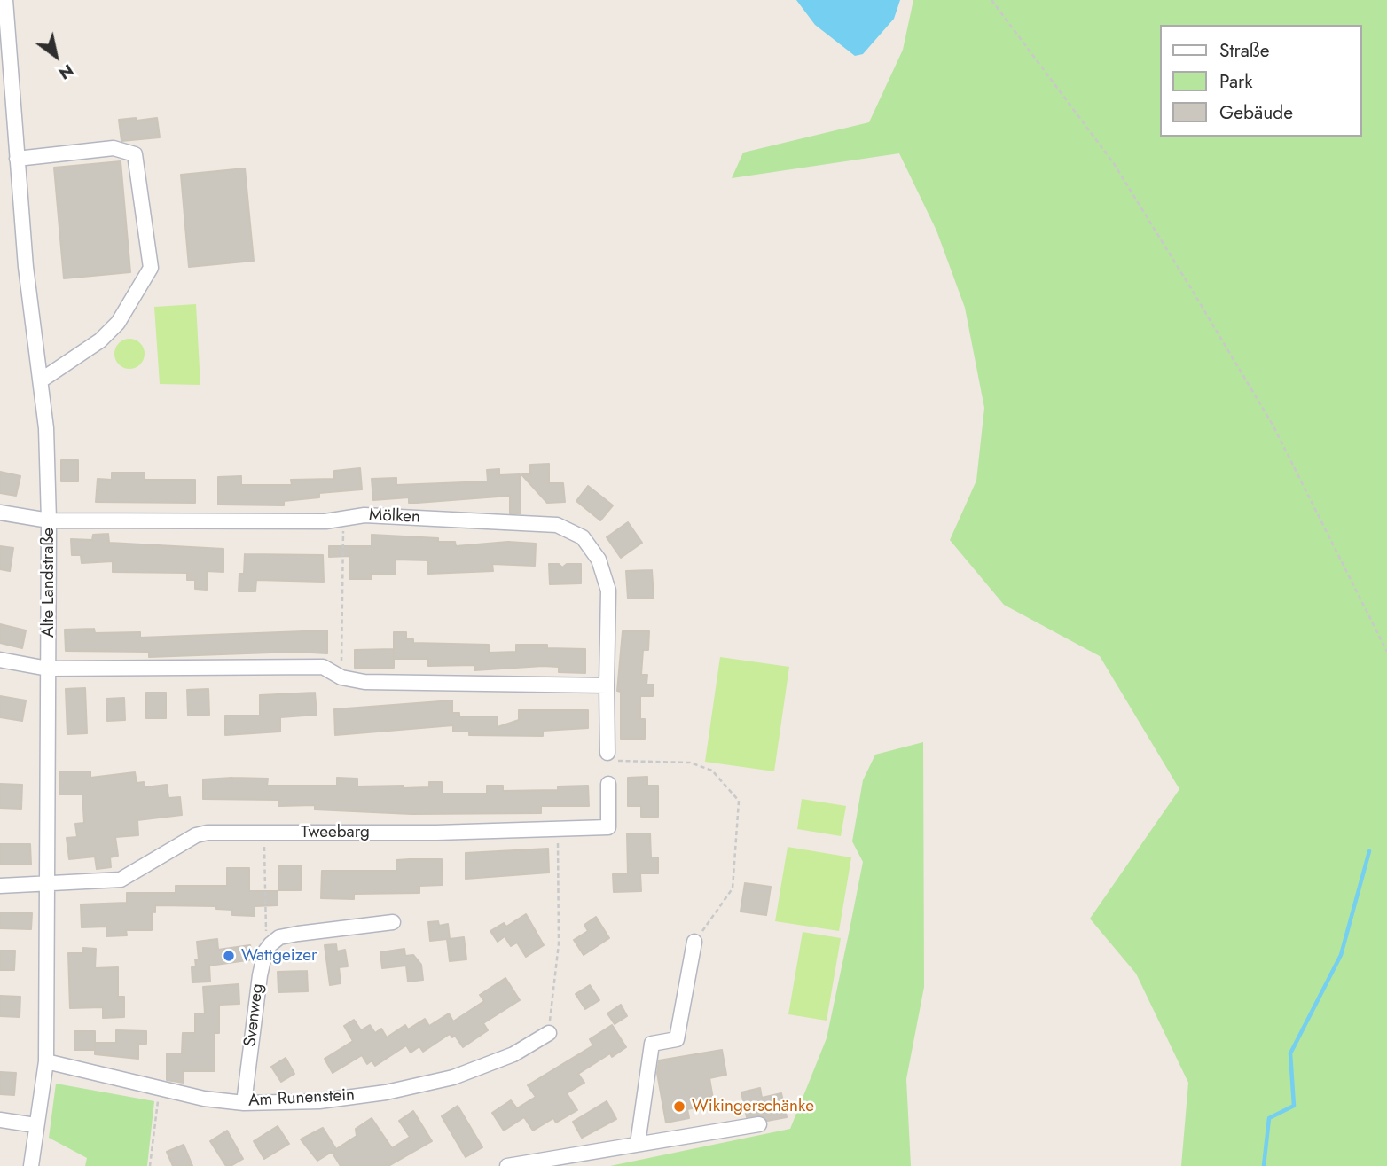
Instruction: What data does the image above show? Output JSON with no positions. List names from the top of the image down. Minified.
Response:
{"streets":{"street":["Mölken","Alte Landstraße","Tweebarg","Svenweg","Am Runenstein"]},"crossings":[["Mölken","Alte Landstraße"],["Alte Landstraße","Tweebarg"],["Alte Landstraße","Am Runenstein"],["Svenweg","Am Runenstein"]],"places":["Wattgeizer","Wikingerschänke"],"legend":["Straße","Park","Gebäude"],"north":"bottom right"}
